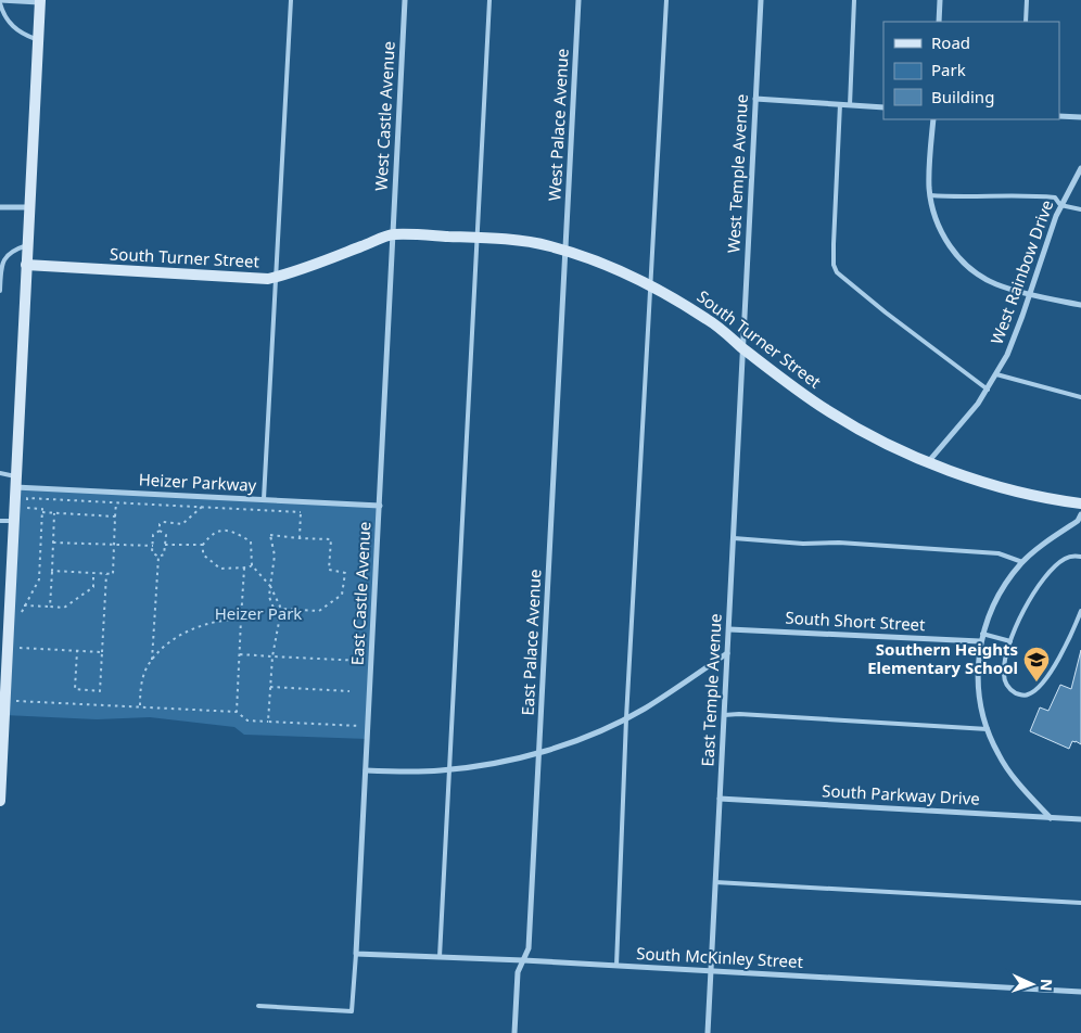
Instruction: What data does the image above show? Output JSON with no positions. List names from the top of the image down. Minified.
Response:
{"streets":{"main road":["South Turner Street"],"street":["West Castle Avenue","West Palace Avenue","West Temple Avenue","West Rainbow Drive","Heizer Parkway","East Castle Avenue","South Short Street","East Palace Avenue","East Temple Avenue","South Parkway Drive","South McKinley Street"]},"crossings":[["West Castle Avenue","South Turner Street"],["West Castle Avenue","East Castle Avenue"],["West Palace Avenue","South Turner Street"],["West Palace Avenue","East Palace Avenue"],["West Temple Avenue","South Turner Street"],["West Temple Avenue","East Temple Avenue"],["South Turner Street","West Rainbow Drive"],["South Turner Street","East Castle Avenue"],["South Turner Street","East Palace Avenue"],["South Turner Street","East Temple Avenue"],["Heizer Parkway","East Castle Avenue"],["East Castle Avenue","South McKinley Street"],["South Short Street","East Temple Avenue"],["East Palace Avenue","South McKinley Street"],["East Temple Avenue","South Parkway Drive"],["East Temple Avenue","South McKinley Street"]],"parks":["Heizer Park"],"places":{"school or university":["Southern Heights Elementary School"]},"legend":["Road","Park","Building"],"north":"right"}
